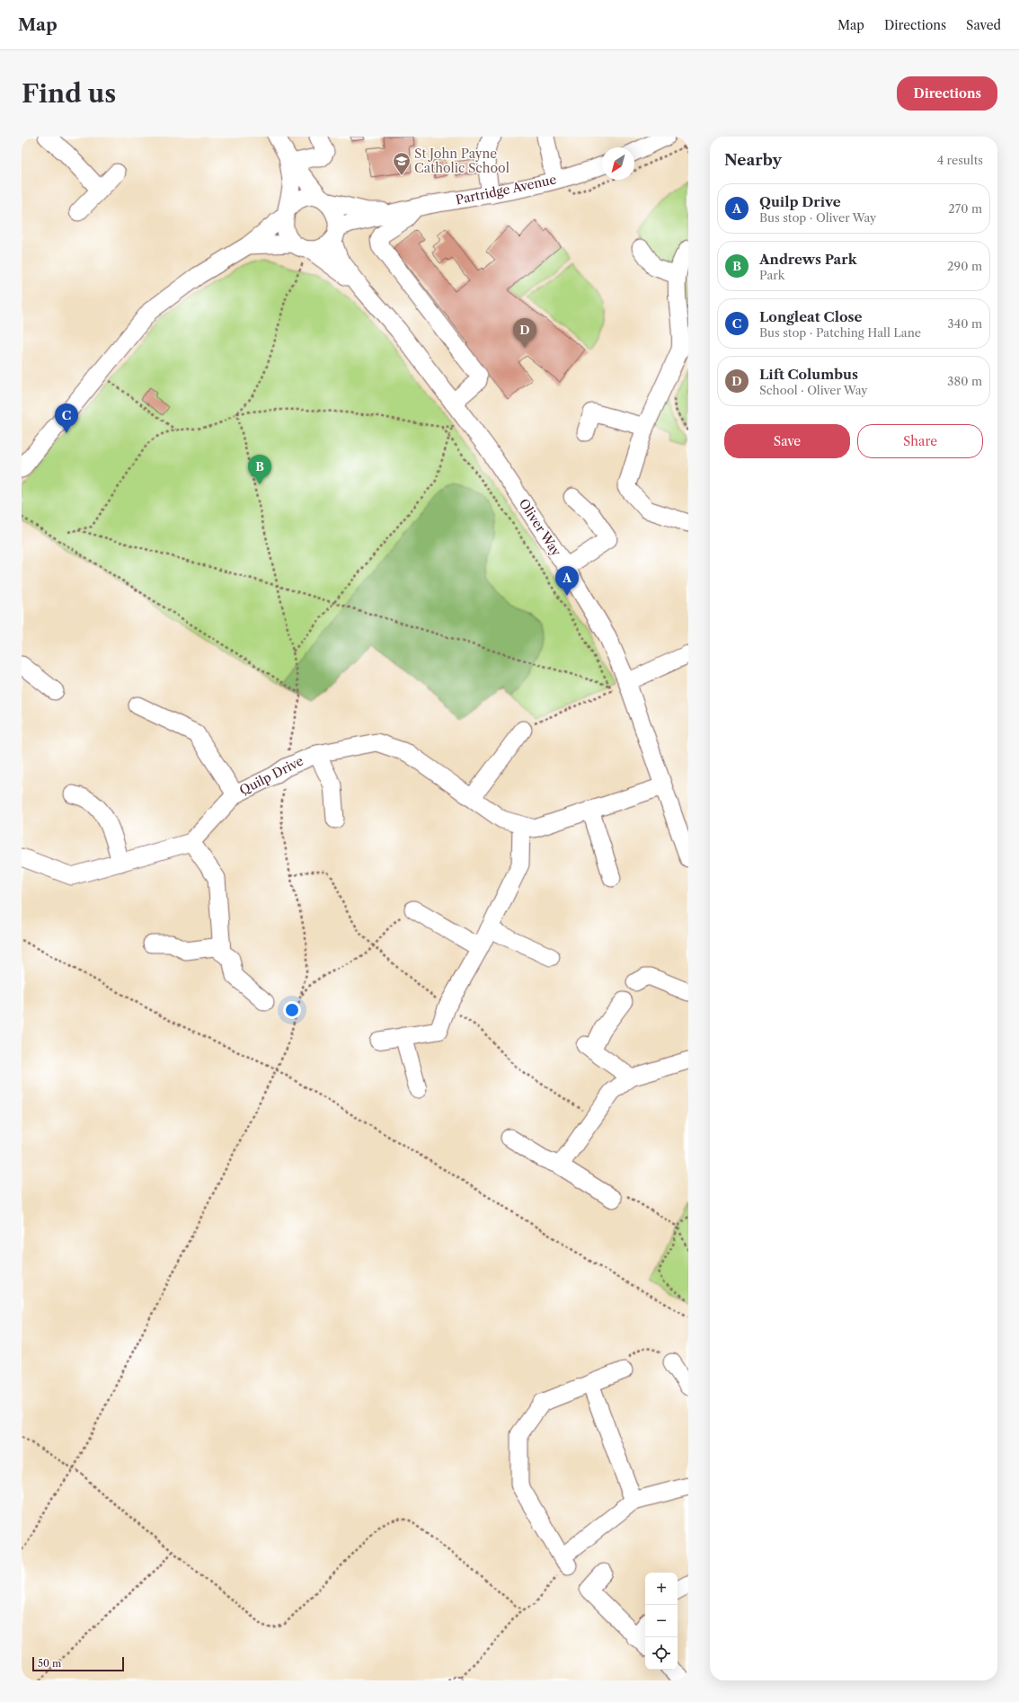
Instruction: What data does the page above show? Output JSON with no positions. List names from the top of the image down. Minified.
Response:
{"streets":{"street":["Partridge Avenue","Oliver Way","Quilp Drive"]},"crossings":[["Partridge Avenue","Oliver Way"],["Oliver Way","Quilp Drive"]],"places":{"school or university":["St John Payne Catholic School"]},"scale_bar":"50 m","north":"bottom left","page":{"header":"Map","nav":["Map","Directions","Saved"],"buttons":["Directions",["Save","Share"]],"title":"Find us","heading":["Nearby","4 results"],"list":[{"mark":"A","name":"Quilp Drive","note":"Bus stop · Oliver Way","value":"270 m"},{"mark":"B","name":"Andrews Park","note":"Park","value":"290 m"},{"mark":"C","name":"Longleat Close","note":"Bus stop · Patching Hall Lane","value":"340 m"},{"mark":"D","name":"Lift Columbus","note":"School · Oliver Way","value":"380 m"}],"pins":["D","C","B","A"],"map_buttons":["+","−"],"scale":"50 m"}}
